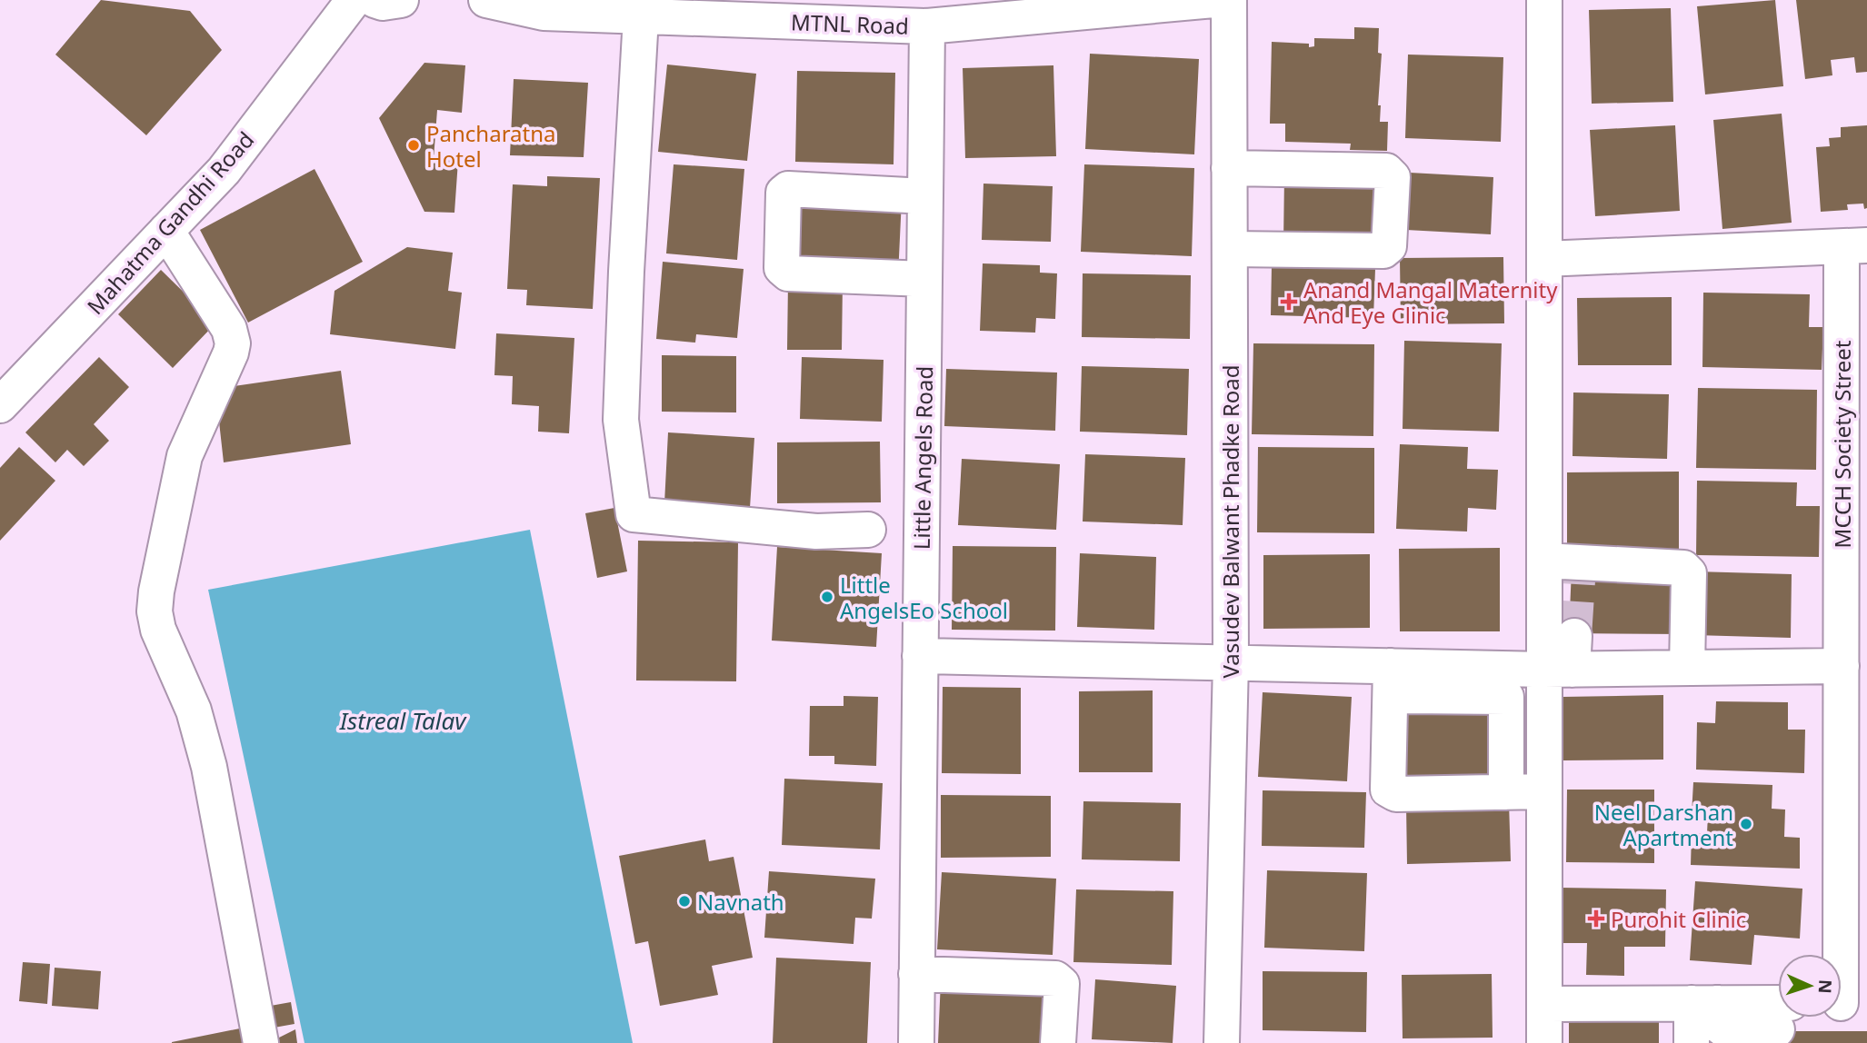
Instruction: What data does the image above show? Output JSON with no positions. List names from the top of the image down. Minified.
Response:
{"streets":{"street":["MTNL Road","Mahatma Gandhi Road","MCCH Society Street","Little Angels Road","Vasudev Balwant Phadke Road"]},"crossings":[["MTNL Road","Little Angels Road"]],"water":["Istreal Talav"],"places":{"other":["Pancharatna Hotel","Little AngelsEo School","Neel Darshan Apartment","Navnath"],"health":["Anand Mangal Maternity And Eye Clinic","Purohit Clinic"]},"north":"right"}
